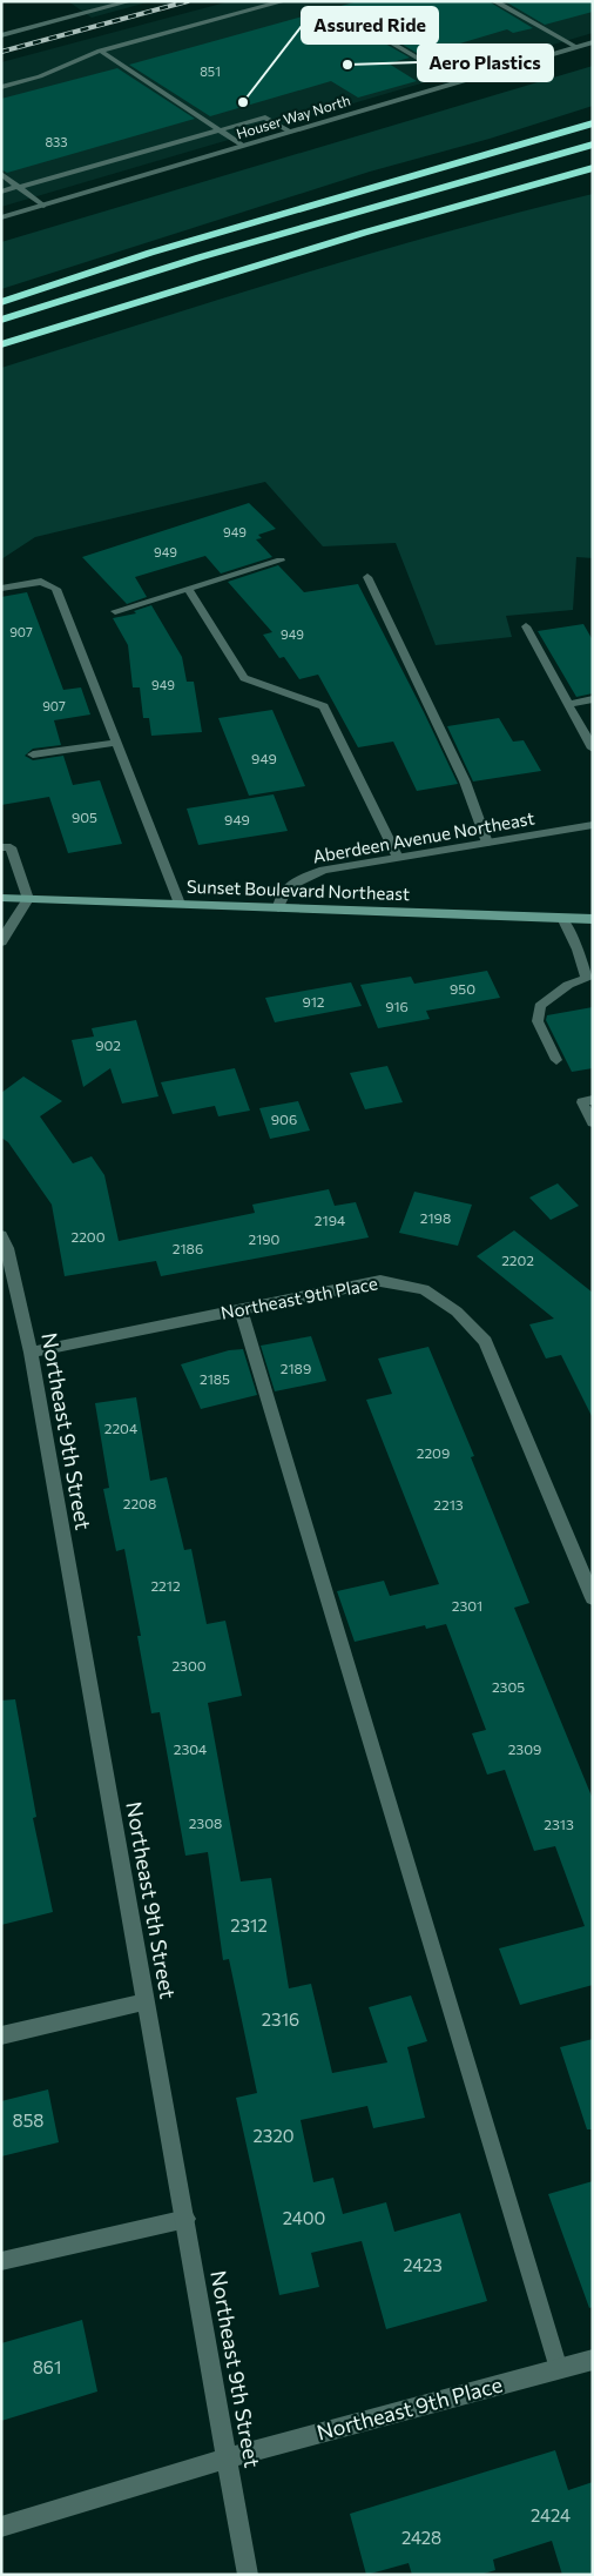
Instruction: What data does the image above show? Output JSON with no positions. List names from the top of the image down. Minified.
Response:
{"streets":{"main road":["Sunset Boulevard Northeast"],"street":["Houser Way North","Aberdeen Avenue Northeast","Northeast 9th Place","Northeast 9th Street"]},"crossings":[["Aberdeen Avenue Northeast","Sunset Boulevard Northeast"],["Northeast 9th Place","Northeast 9th Street"]],"places":["Aero Plastics","Assured Ride"],"house_numbers":["851","833","949","949","907","949","949","907","949","905","949","950","912","916","902","906","2198","2194","2200","2190","2186","2202","2189","2185","2204","2209","2208","2213","2212","2301","2300","2305","2304","2309","2308","2313","2312","2316","858","2320","2400","2423","861","2424","2428"]}
